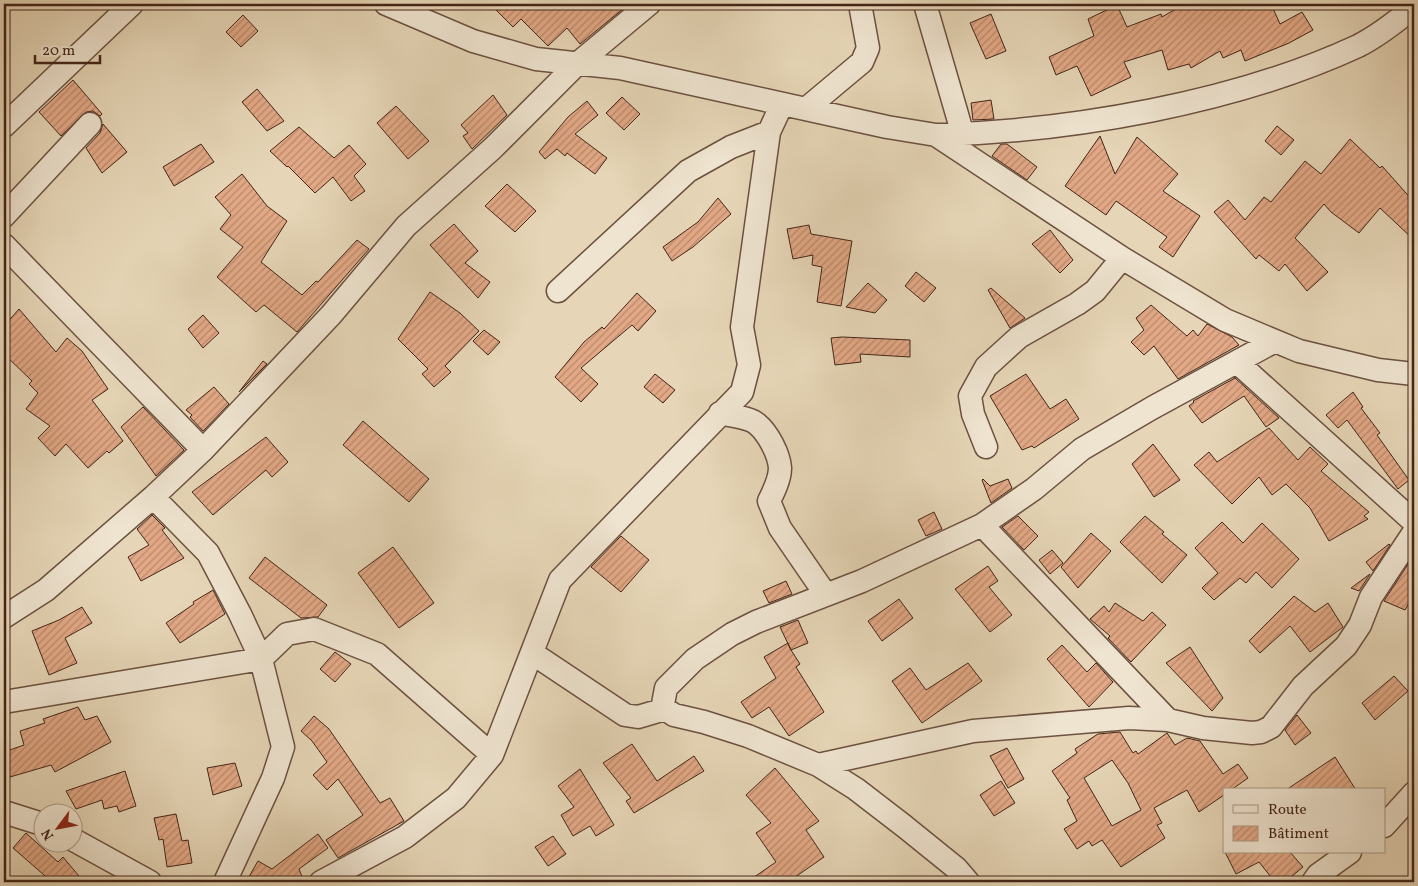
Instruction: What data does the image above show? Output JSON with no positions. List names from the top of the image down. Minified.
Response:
{"legend":["Route","Bâtiment"],"scale_bar":"20 m","north":"bottom left"}
